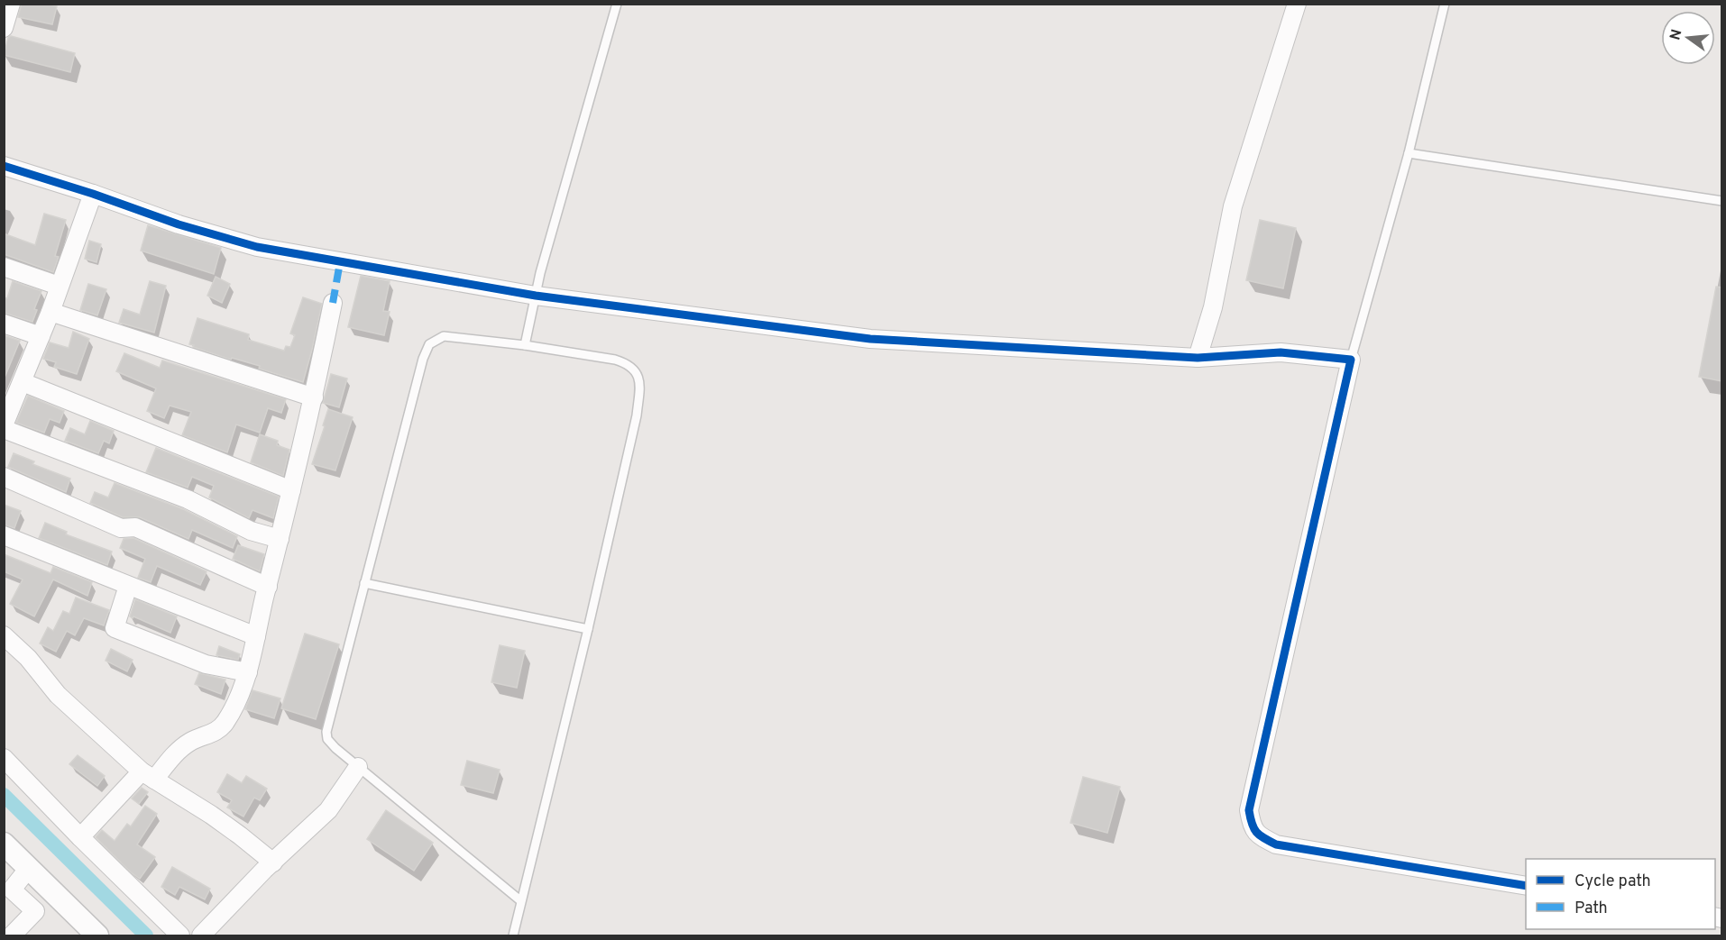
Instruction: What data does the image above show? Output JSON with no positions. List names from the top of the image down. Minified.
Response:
{"legend":["Cycle path","Path"],"north":"left"}
